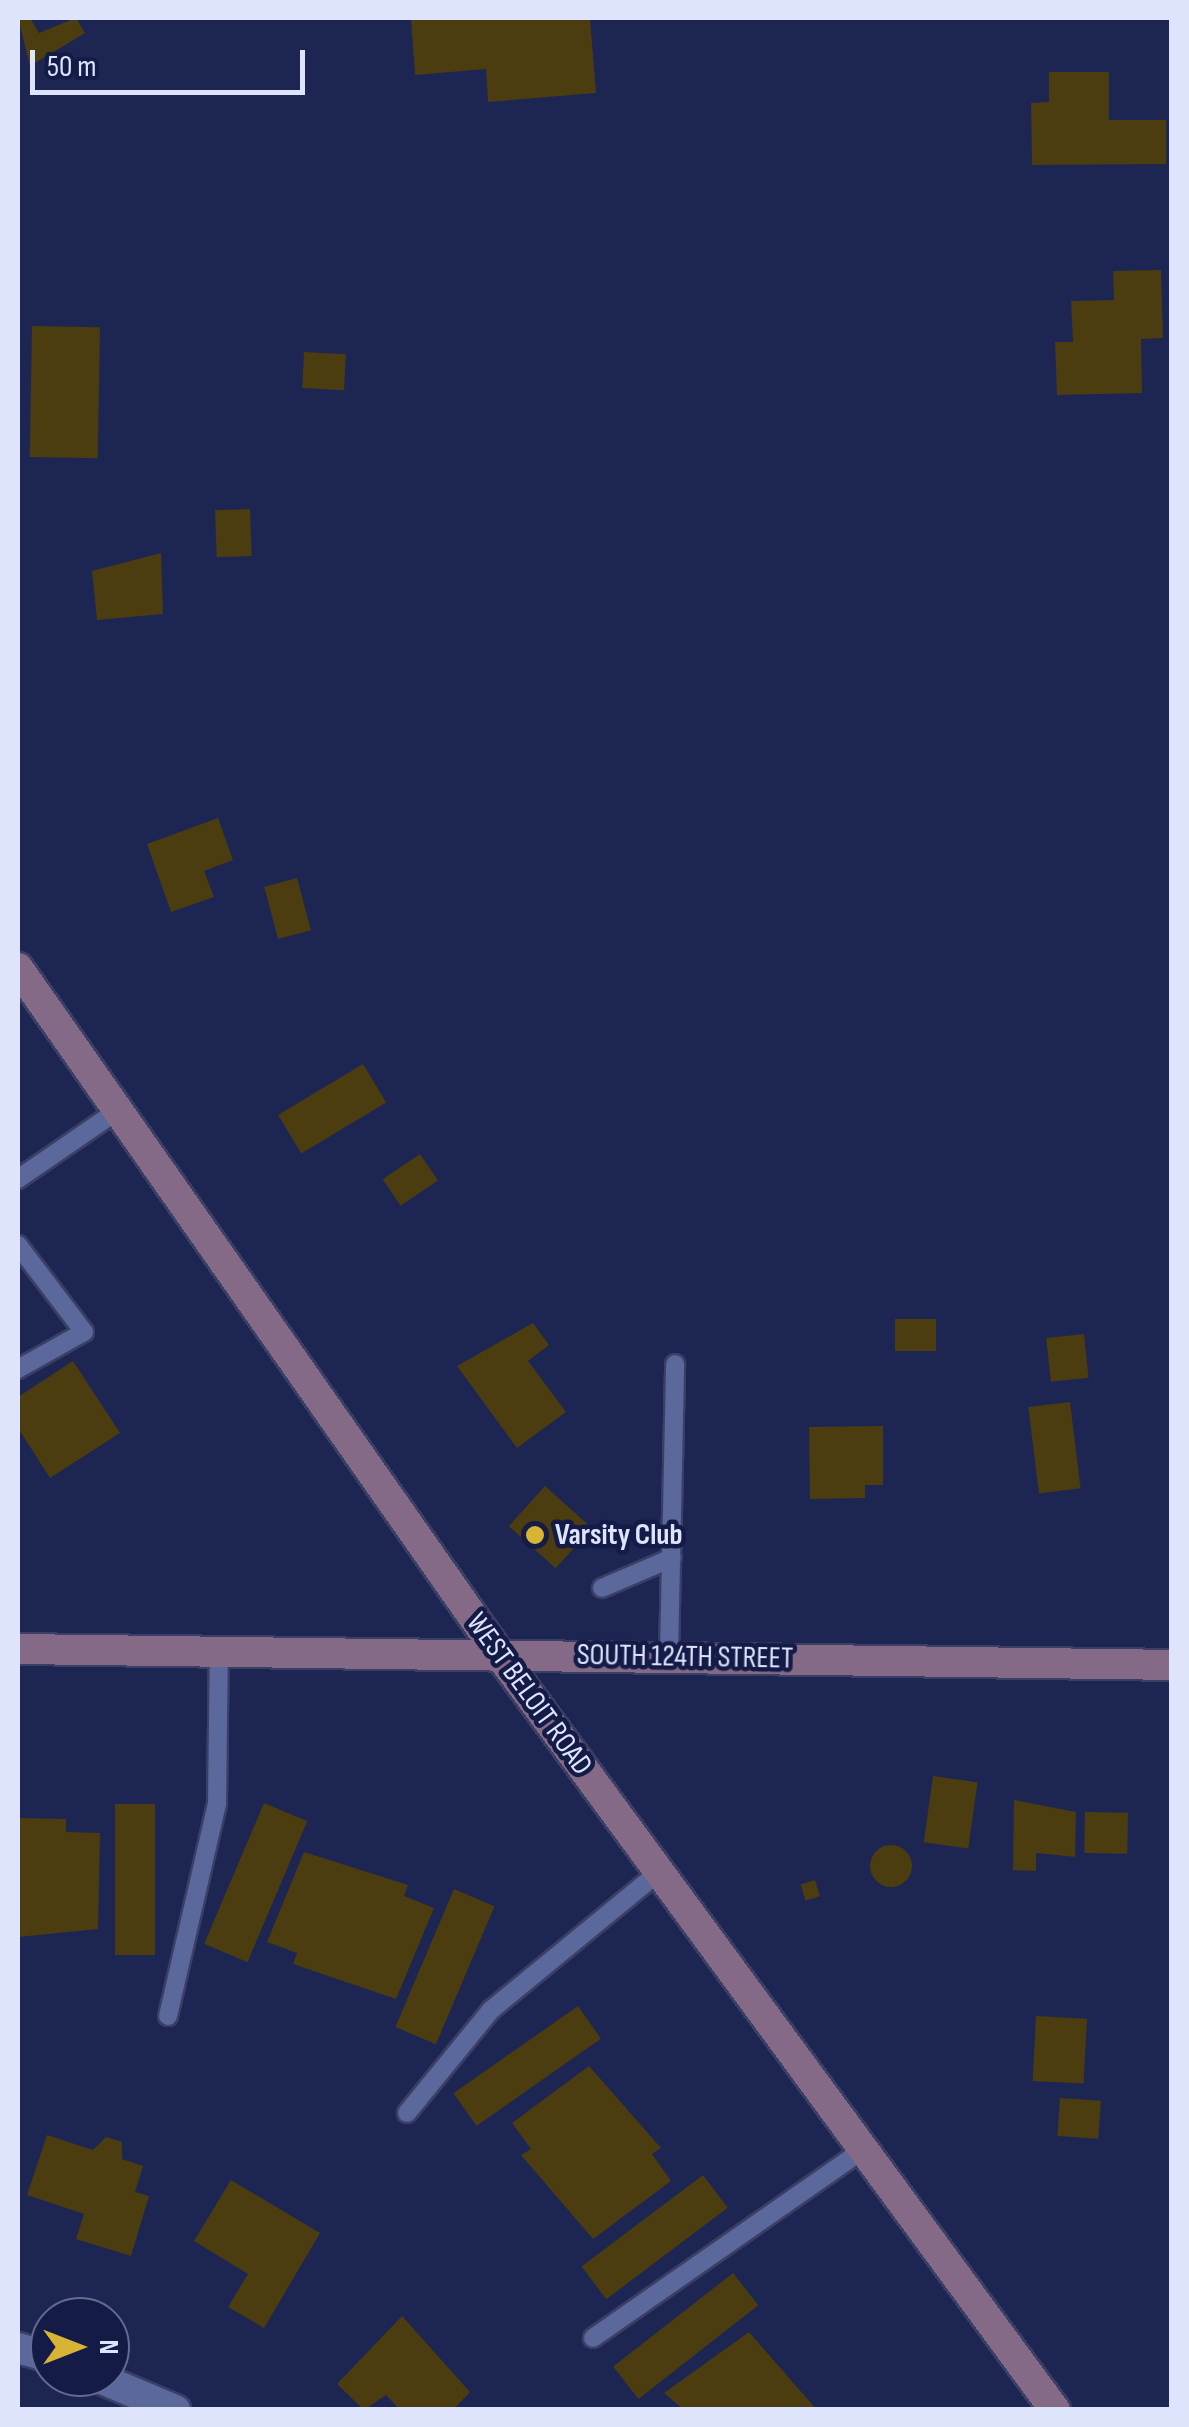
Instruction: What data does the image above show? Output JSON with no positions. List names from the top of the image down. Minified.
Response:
{"streets":{"main road":["SOUTH 124TH STREET","WEST BELOIT ROAD"]},"crossings":[["SOUTH 124TH STREET","WEST BELOIT ROAD"]],"places":["Varsity Club"],"scale_bar":"50 m","north":"right"}
